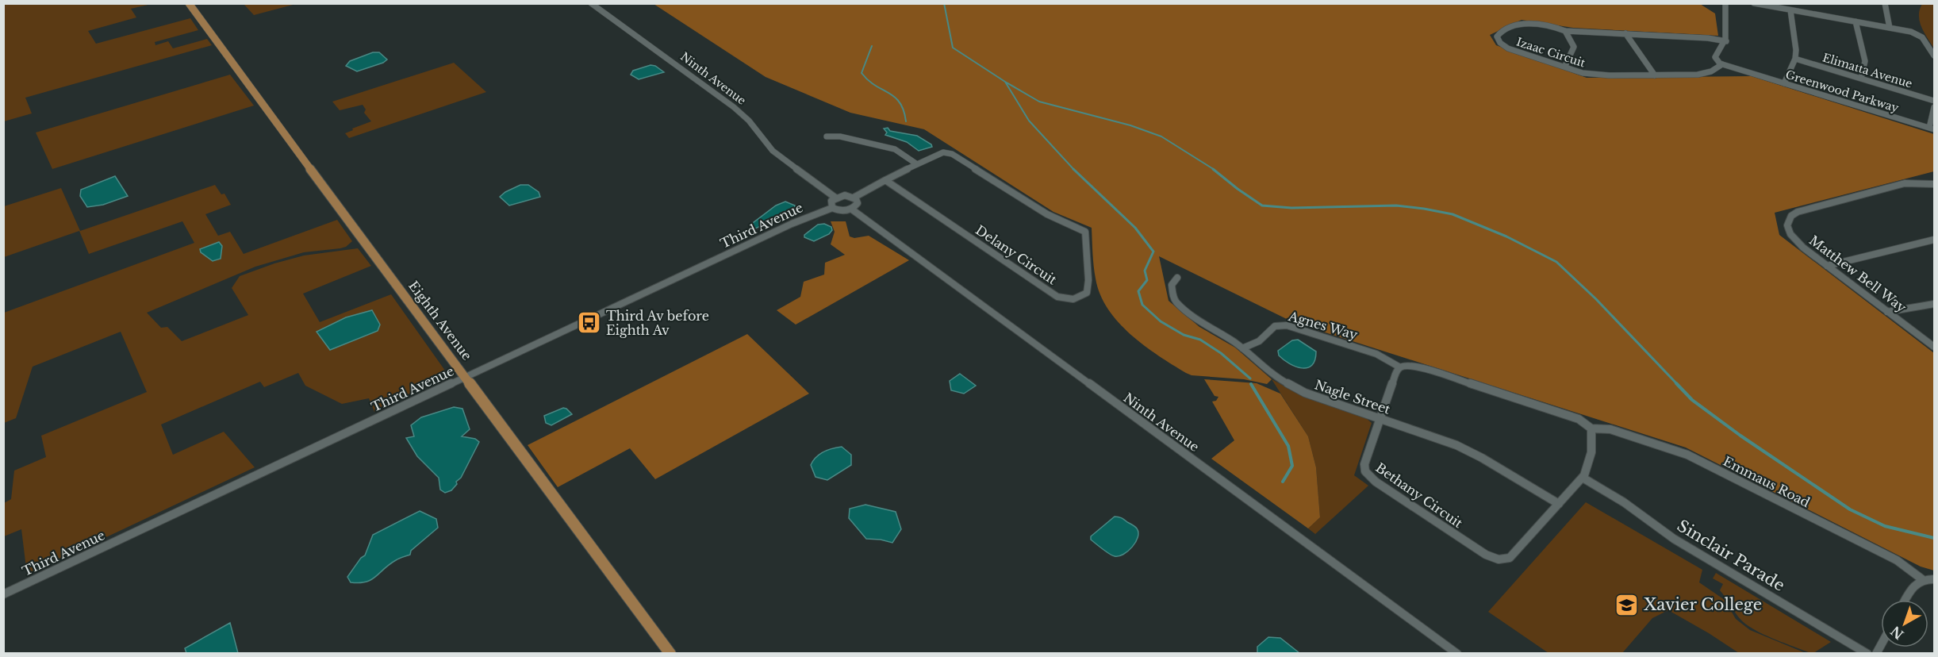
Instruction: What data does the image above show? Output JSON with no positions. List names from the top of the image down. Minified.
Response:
{"streets":{"main road":["Eighth Avenue"],"street":["Izaac Circuit","Elimatta Avenue","Ninth Avenue","Greenwood Parkway","Third Avenue","Delany Circuit","Matthew Bell Way","Agnes Way","Nagle Street","Emmaus Road","Bethany Circuit","Sinclair Parade"]},"crossings":[["Izaac Circuit","Greenwood Parkway"],["Third Avenue","Eighth Avenue"],["Agnes Way","Nagle Street"],["Agnes Way","Bethany Circuit"],["Nagle Street","Bethany Circuit"],["Emmaus Road","Bethany Circuit"],["Bethany Circuit","Sinclair Parade"]],"places":{"bus stop":["Third Av before Eighth Av"],"school or university":["Xavier College"]},"north":"bottom left"}
